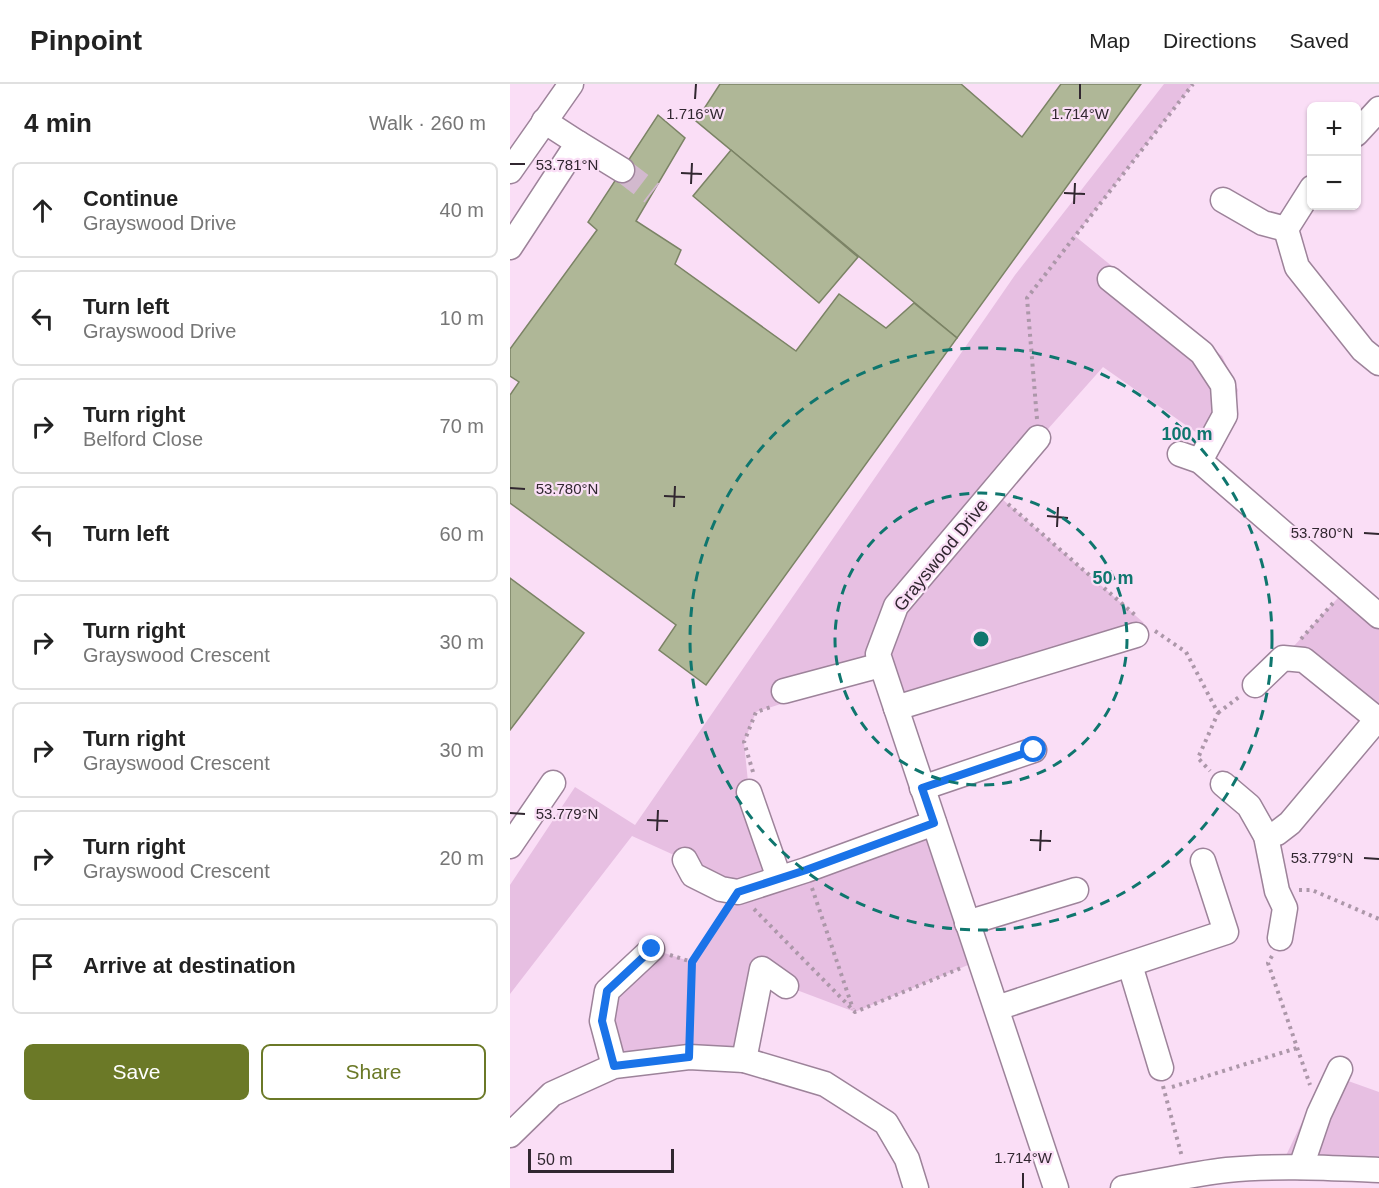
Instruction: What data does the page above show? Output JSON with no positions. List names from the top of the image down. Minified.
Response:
{"streets":{"street":["Grayswood Drive"]},"scale_bar":"50 m","page":{"header":"Pinpoint","nav":["Map","Directions","Saved"],"heading":["4 min","Walk · 260 m"],"map_buttons":["+","−"],"list":[["Continue","Grayswood Drive","40 m"],["Turn left","Grayswood Drive","10 m"],["Turn right","Belford Close","70 m"],["Turn left","60 m"],["Turn right","Grayswood Crescent","30 m"],["Turn right","Grayswood Crescent","30 m"],["Turn right","Grayswood Crescent","20 m"],"Arrive at destination"],"buttons":["Save","Share"],"scale":"50 m"},"coordinates":["1.716°W","1.714°W","53.781°N","53.780°N","53.779°N"],"rings":["100 m","50 m"]}
